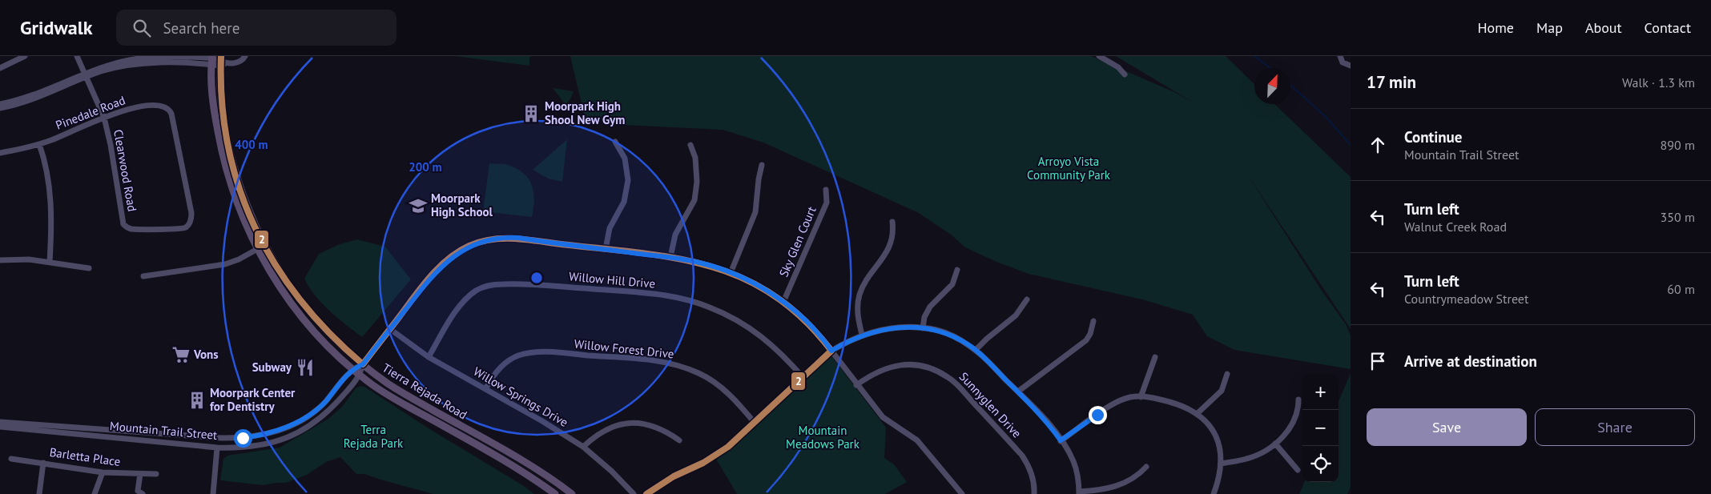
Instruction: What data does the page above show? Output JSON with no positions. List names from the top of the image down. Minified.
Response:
{"streets":{"main road":["Tierra Rejada Road"],"street":["Pinedale Road","Clearwood Road","Sky Glen Court","Willow Hill Drive","Willow Forest Drive","Willow Springs Drive","Sunnyglen Drive","Mountain Trail Street","Barletta Place"]},"crossings":[["Pinedale Road","Clearwood Road"],["Sky Glen Court","Mountain Trail Street"],["Willow Hill Drive","Willow Springs Drive"],["Willow Forest Drive","Willow Springs Drive"],["Tierra Rejada Road","Mountain Trail Street"],["Willow Springs Drive","Mountain Trail Street"],["Sunnyglen Drive","Mountain Trail Street"]],"parks":["Arroyo Vista Community Park","Terra Rejada Park","Mountain Meadows Park"],"places":{"building":["Moorpark High Shool New Gym","Moorpark Center for Dentistry"],"school or university":["Moorpark High School"],"supermarket":["Vons"],"restaurant":["Subway"]},"lines":["transit line 2"],"north":"top right","page":{"header":"Gridwalk","search":"Search here","nav":["Home","Map","About","Contact"],"heading":["17 min","Walk · 1.3 km"],"list":[["Continue","Mountain Trail Street","890 m"],["Turn left","Walnut Creek Road","350 m"],["Turn left","Countrymeadow Street","60 m"],"Arrive at destination"],"map_buttons":["+","−"],"buttons":["Save","Share"]},"rings":["400 m","200 m"]}
